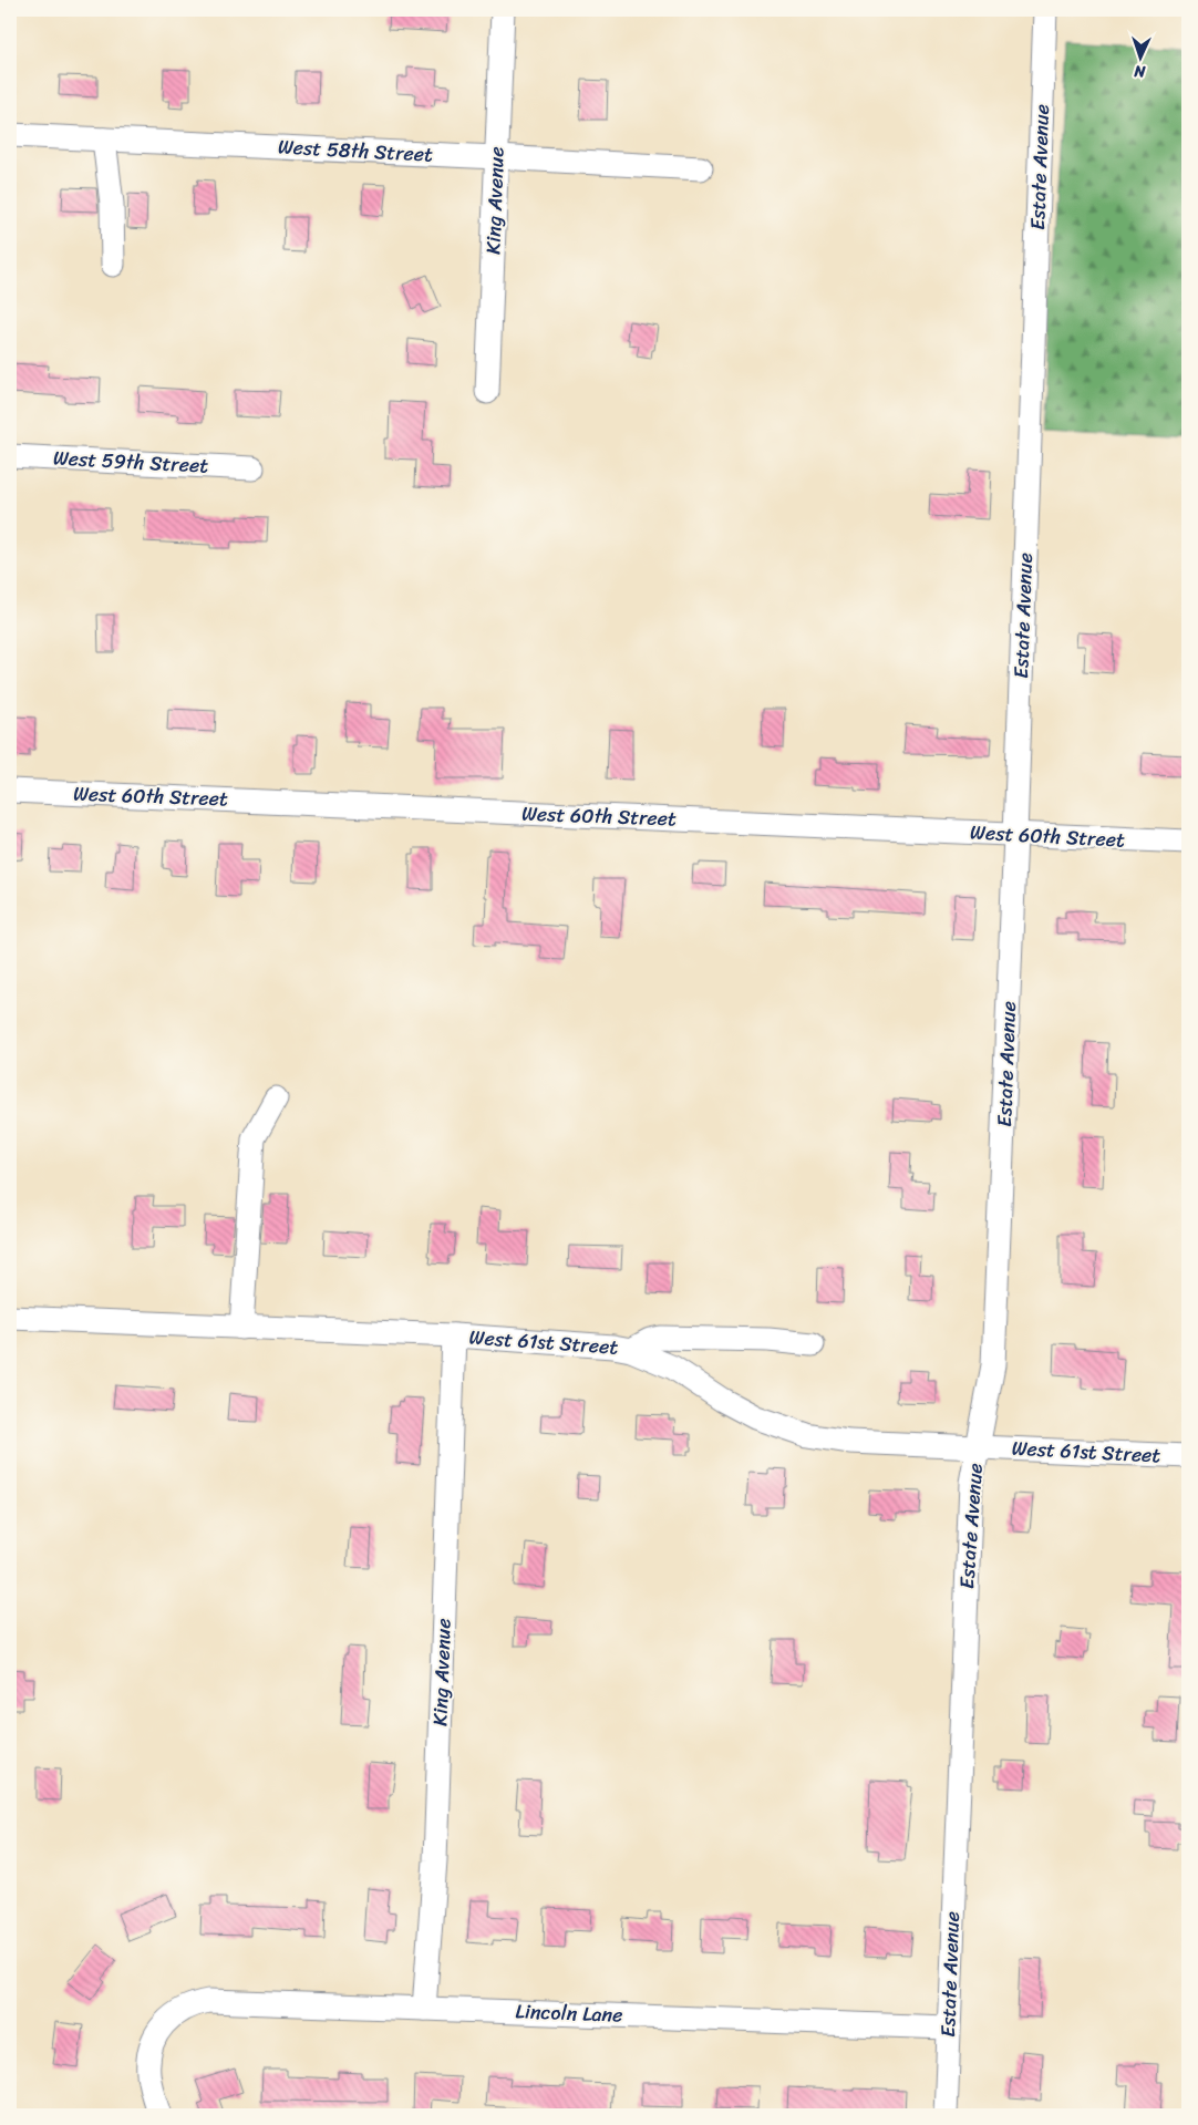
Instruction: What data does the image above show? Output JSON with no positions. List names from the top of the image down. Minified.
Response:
{"streets":{"street":["West 58th Street","Estate Avenue","King Avenue","West 59th Street","West 60th Street","West 61st Street","Lincoln Lane"]},"crossings":[["West 58th Street","King Avenue"],["Estate Avenue","West 60th Street"],["Estate Avenue","West 61st Street"],["Estate Avenue","Lincoln Lane"],["King Avenue","West 61st Street"],["King Avenue","Lincoln Lane"]],"north":"bottom"}
